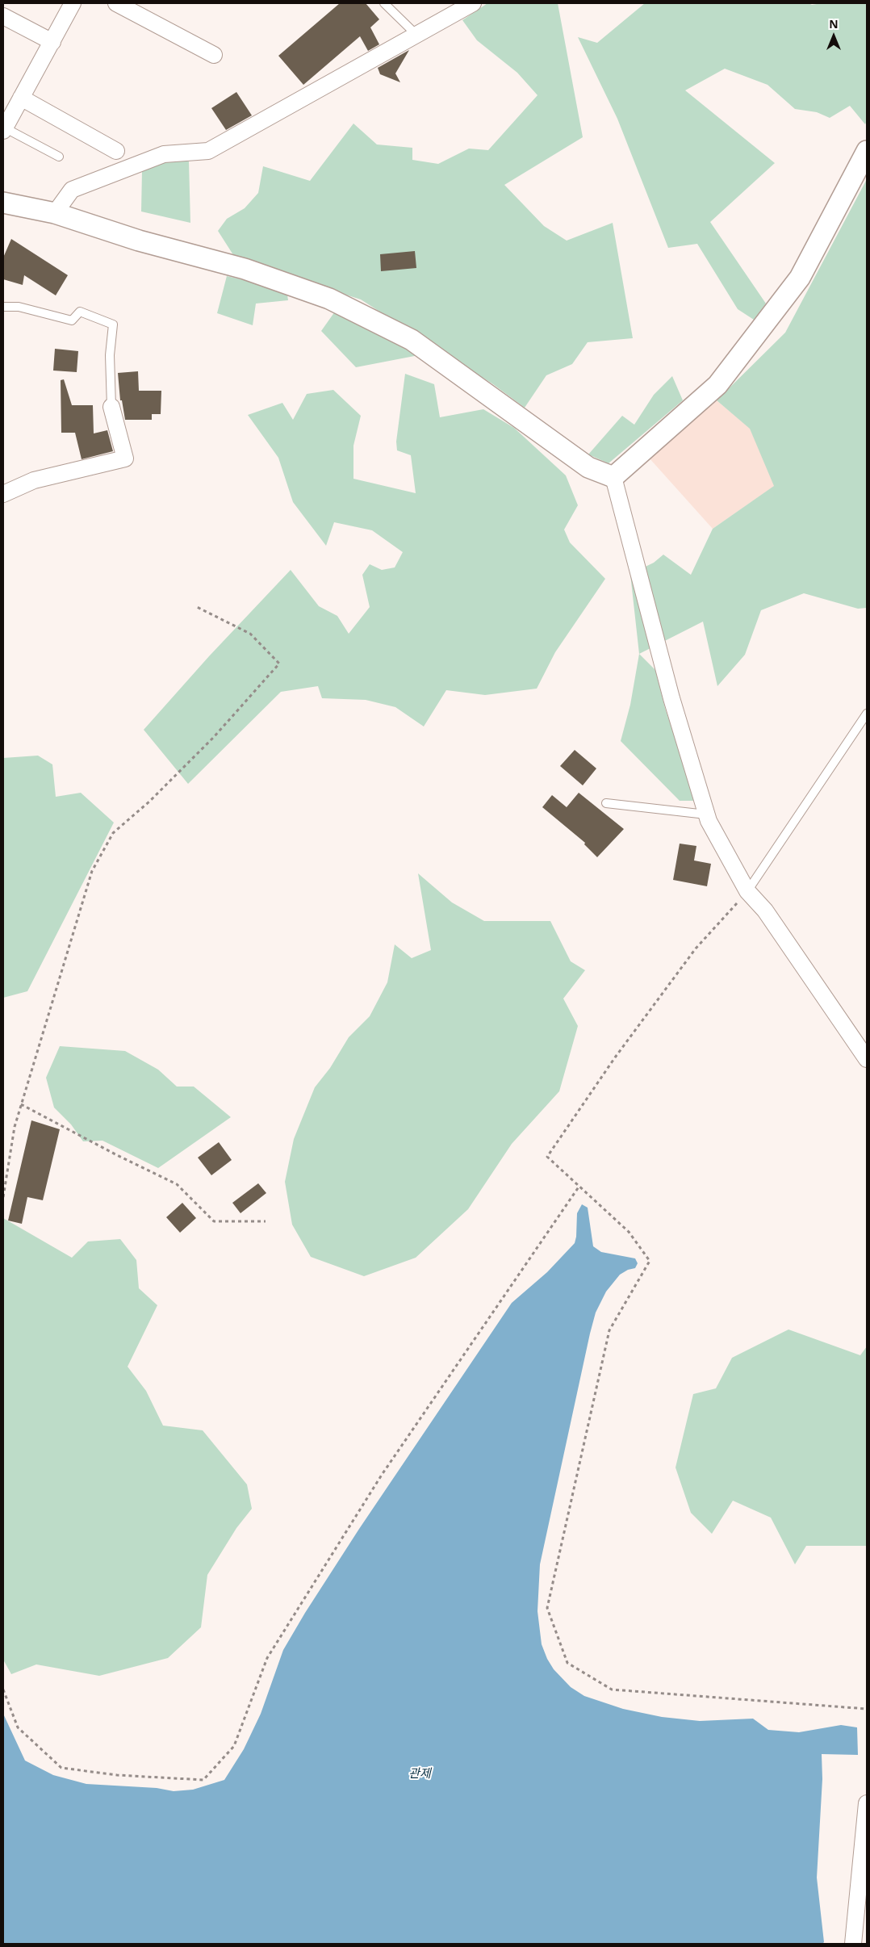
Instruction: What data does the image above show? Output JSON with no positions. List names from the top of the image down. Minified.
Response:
{"water":["관제"],"north":"top"}
